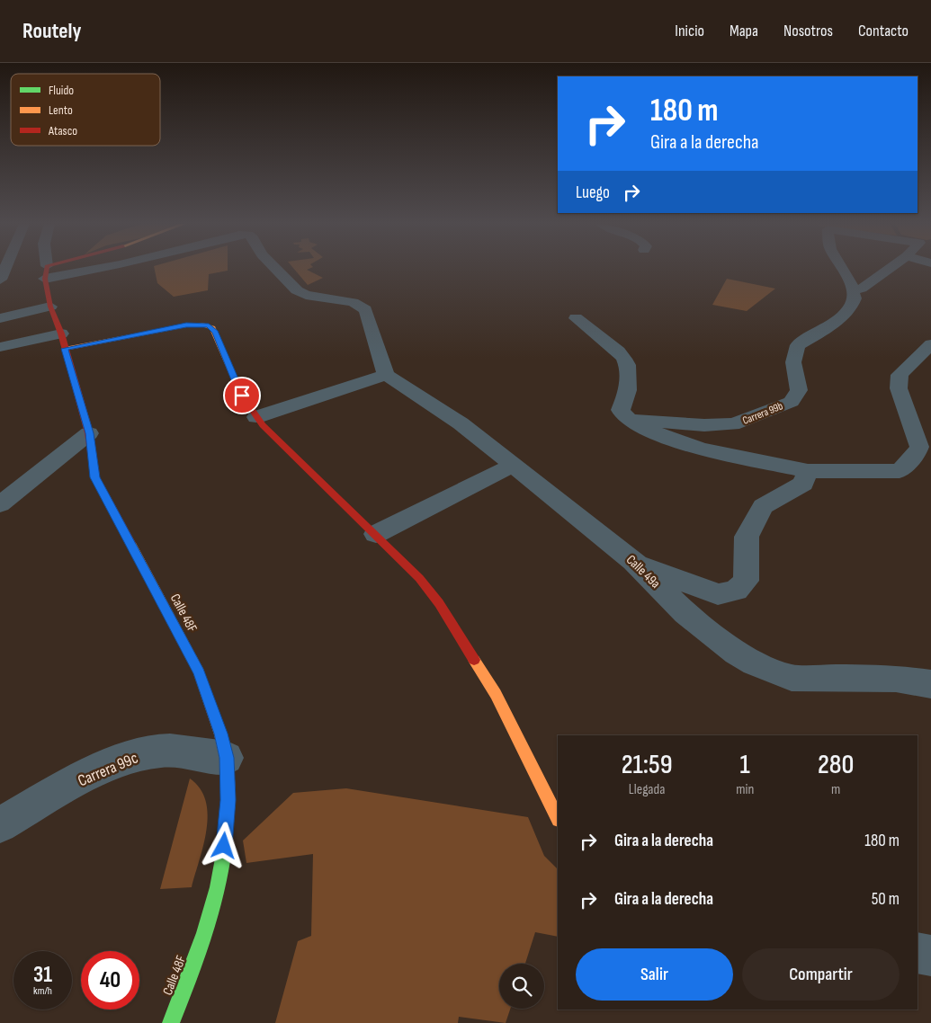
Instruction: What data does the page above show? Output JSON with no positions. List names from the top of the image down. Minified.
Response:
{"streets":{"street":["Carrera 99b","Calle 49a","Calle 48F","Carrera 99c"]},"crossings":[["Calle 48F","Carrera 99c"]],"legend":["Fluido","Lento","Atasco"],"page":{"header":"Routely","nav":["Inicio","Mapa","Nosotros","Contacto"],"turn":["180 m","Gira a la derecha"],"then":"Luego","eta":["21:59","Llegada","1","min","280","m"],"list":[{"name":"Gira a la derecha","value":"180 m"},{"name":"Gira a la derecha","value":"50 m"}],"buttons":["Salir","Compartir"],"speed":"31 km/h","limit":"40"}}
